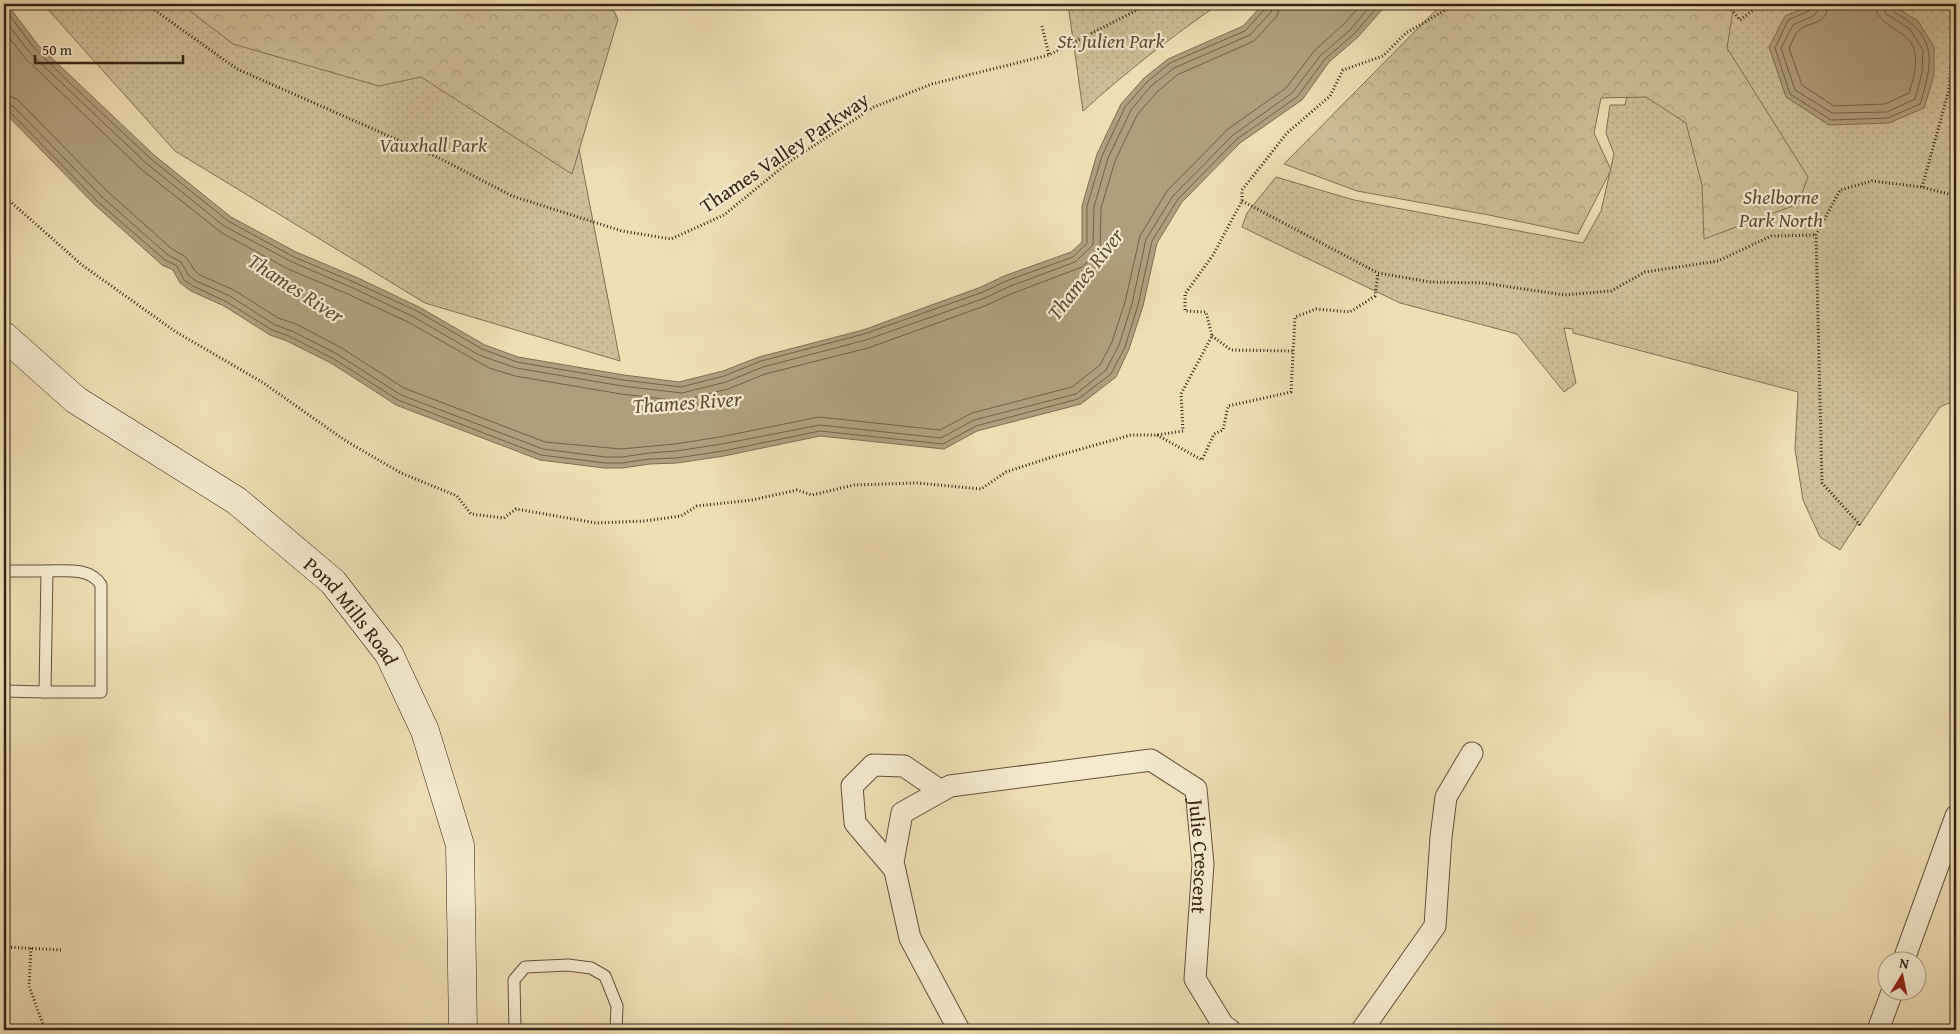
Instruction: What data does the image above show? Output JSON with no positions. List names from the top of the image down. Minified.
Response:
{"streets":{"main road":["Pond Mills Road"],"street":["Julie Crescent"],"path":["Thames Valley Parkway"]},"water":["Thames River"],"parks":["St. Julien Park","Vauxhall Park","Shelborne Park North"],"scale_bar":"50 m","north":"top"}
